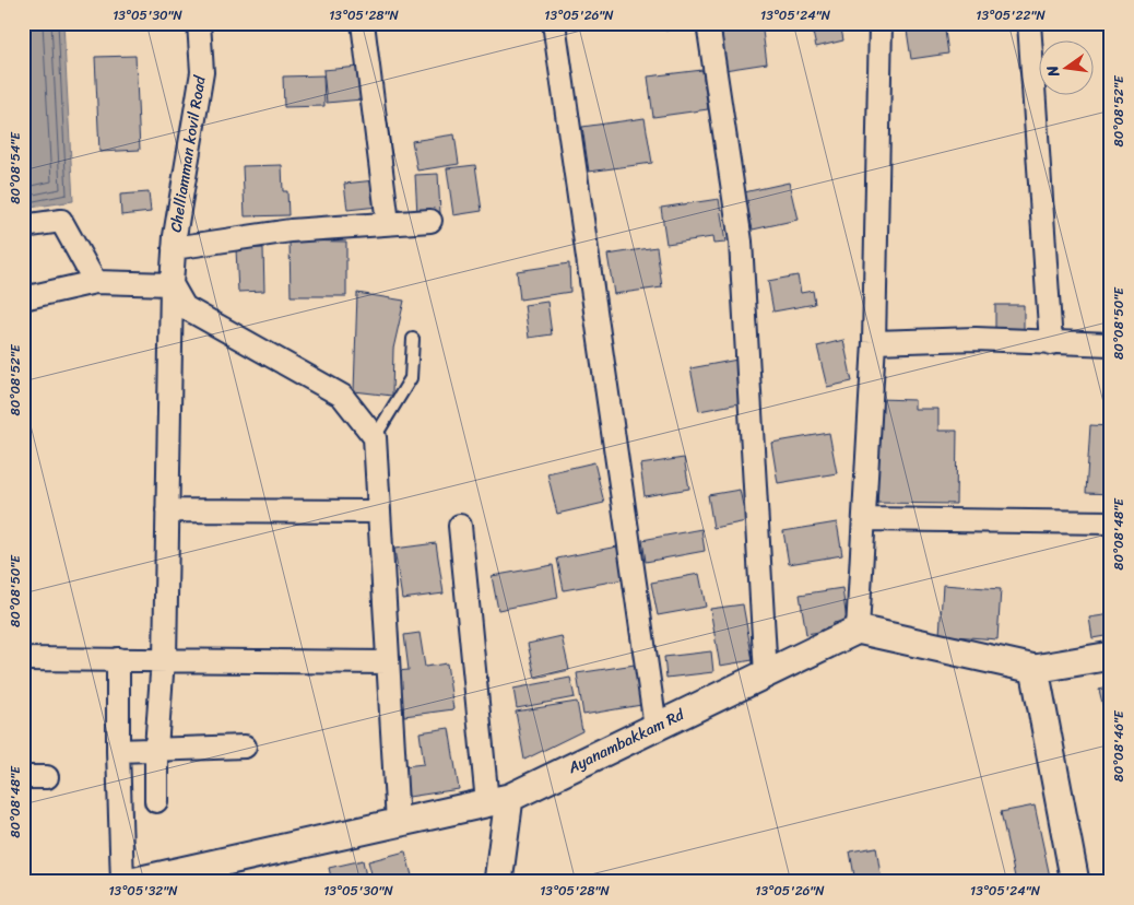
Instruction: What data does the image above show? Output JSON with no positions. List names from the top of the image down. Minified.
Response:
{"streets":{"street":["Chelliamman kovil Road","Ayanambakkam Rd"]},"north":"left","coordinates":["13°05'30\"N","13°05'28\"N","13°05'26\"N","13°05'24\"N","13°05'22\"N","80°08'52\"E","80°08'54\"E","80°08'50\"E","80°08'48\"E","80°08'46\"E","13°05'32\"N"]}
